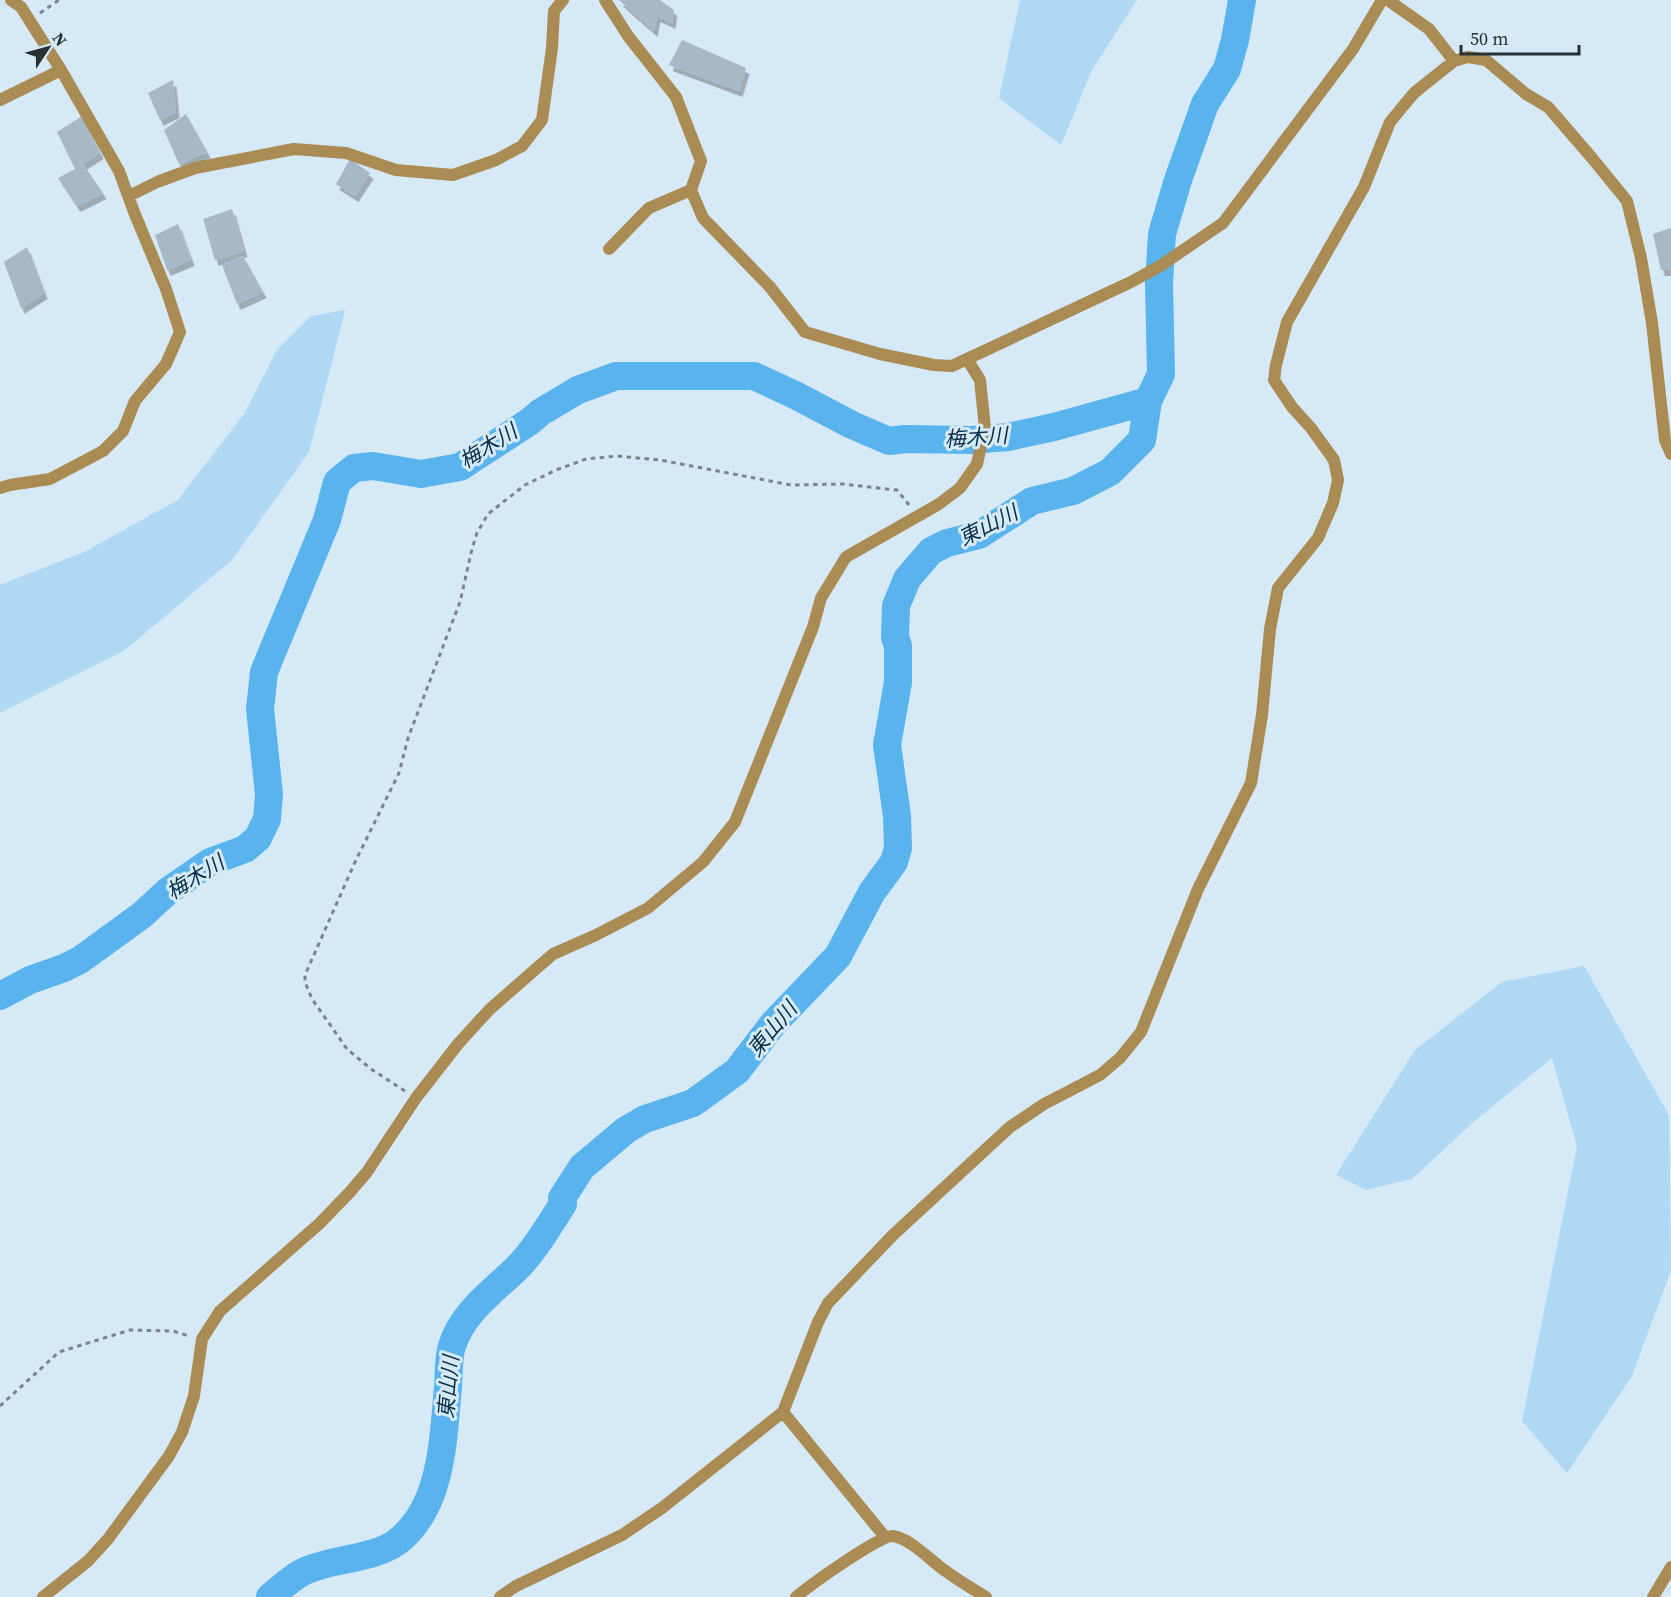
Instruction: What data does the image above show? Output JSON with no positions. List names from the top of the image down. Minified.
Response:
{"water":["梅木川","東山川"],"scale_bar":"50 m","north":"top right"}
